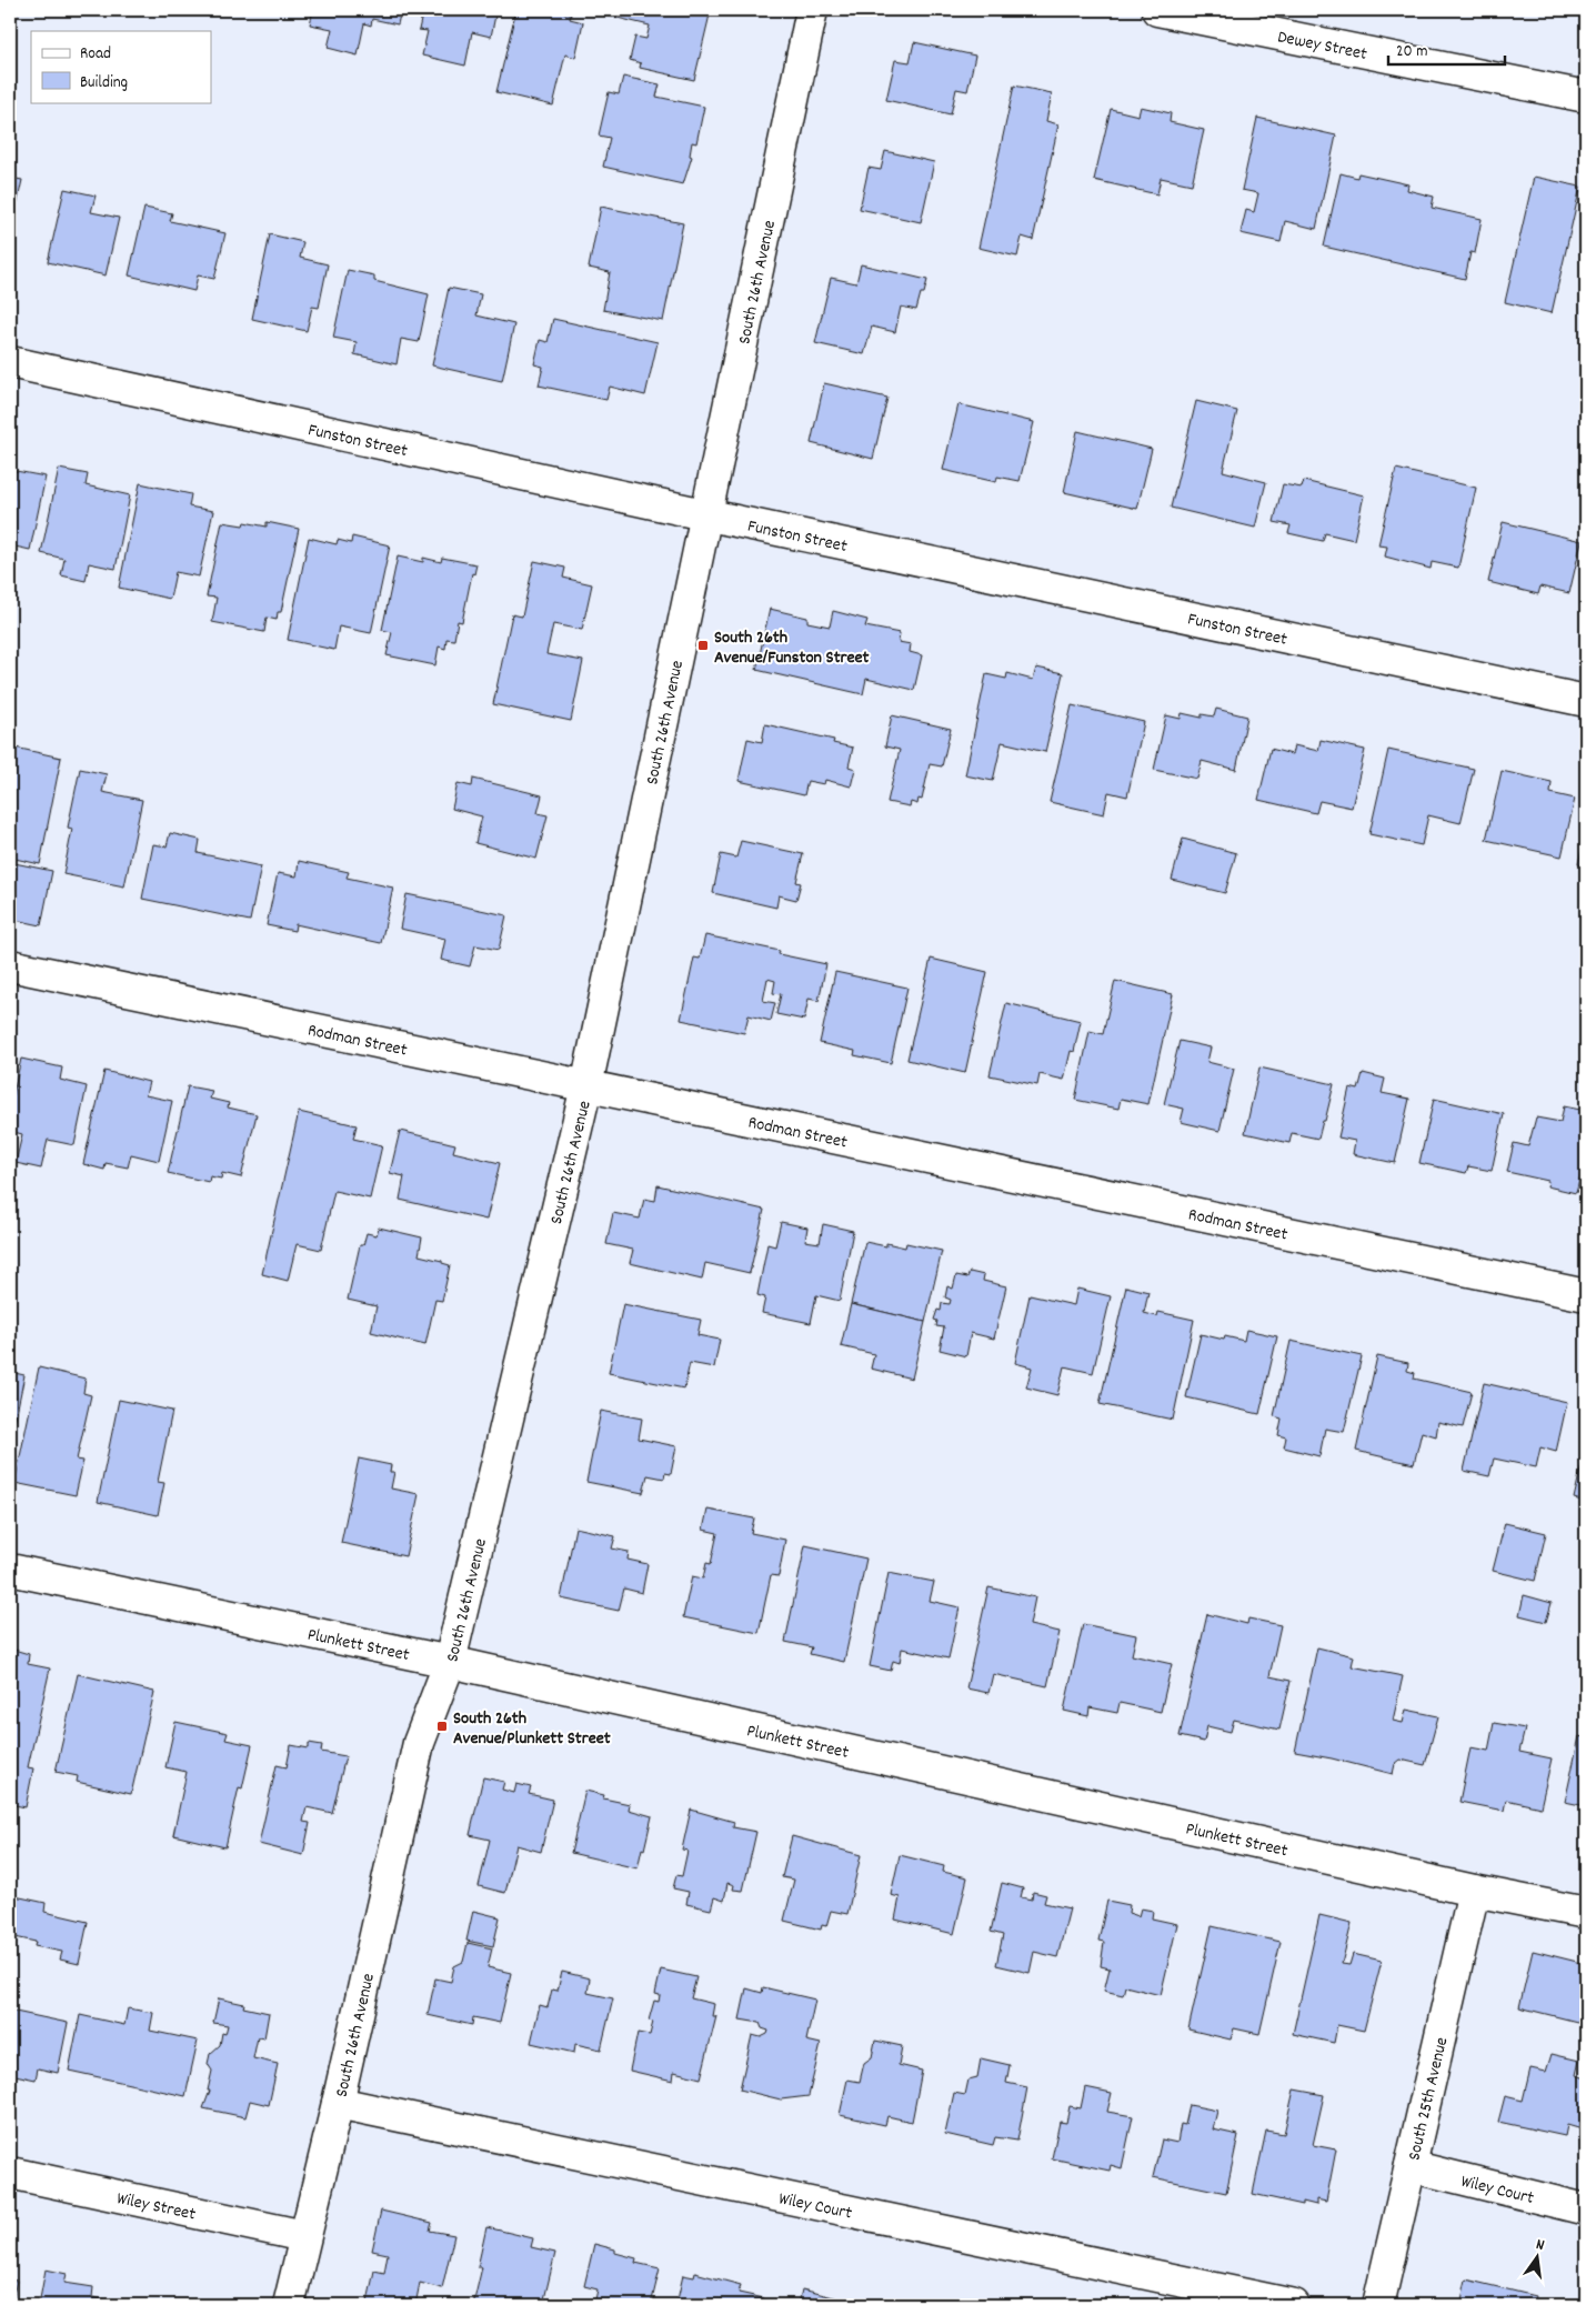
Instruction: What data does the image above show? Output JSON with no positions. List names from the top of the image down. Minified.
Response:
{"streets":{"street":["Dewey Street","South 26th Avenue","Funston Street","Rodman Street","Plunkett Street","South 25th Avenue","Wiley Court","Wiley Street"]},"crossings":[["South 26th Avenue","Funston Street"],["South 26th Avenue","Rodman Street"],["South 26th Avenue","Plunkett Street"],["South 26th Avenue","Wiley Court"],["South 26th Avenue","Wiley Street"],["Plunkett Street","South 25th Avenue"],["South 25th Avenue","Wiley Court"]],"places":{"transit":["South 26th Avenue/Funston Street","South 26th Avenue/Plunkett Street"]},"legend":["Road","Building"],"scale_bar":"20 m","north":"top"}
